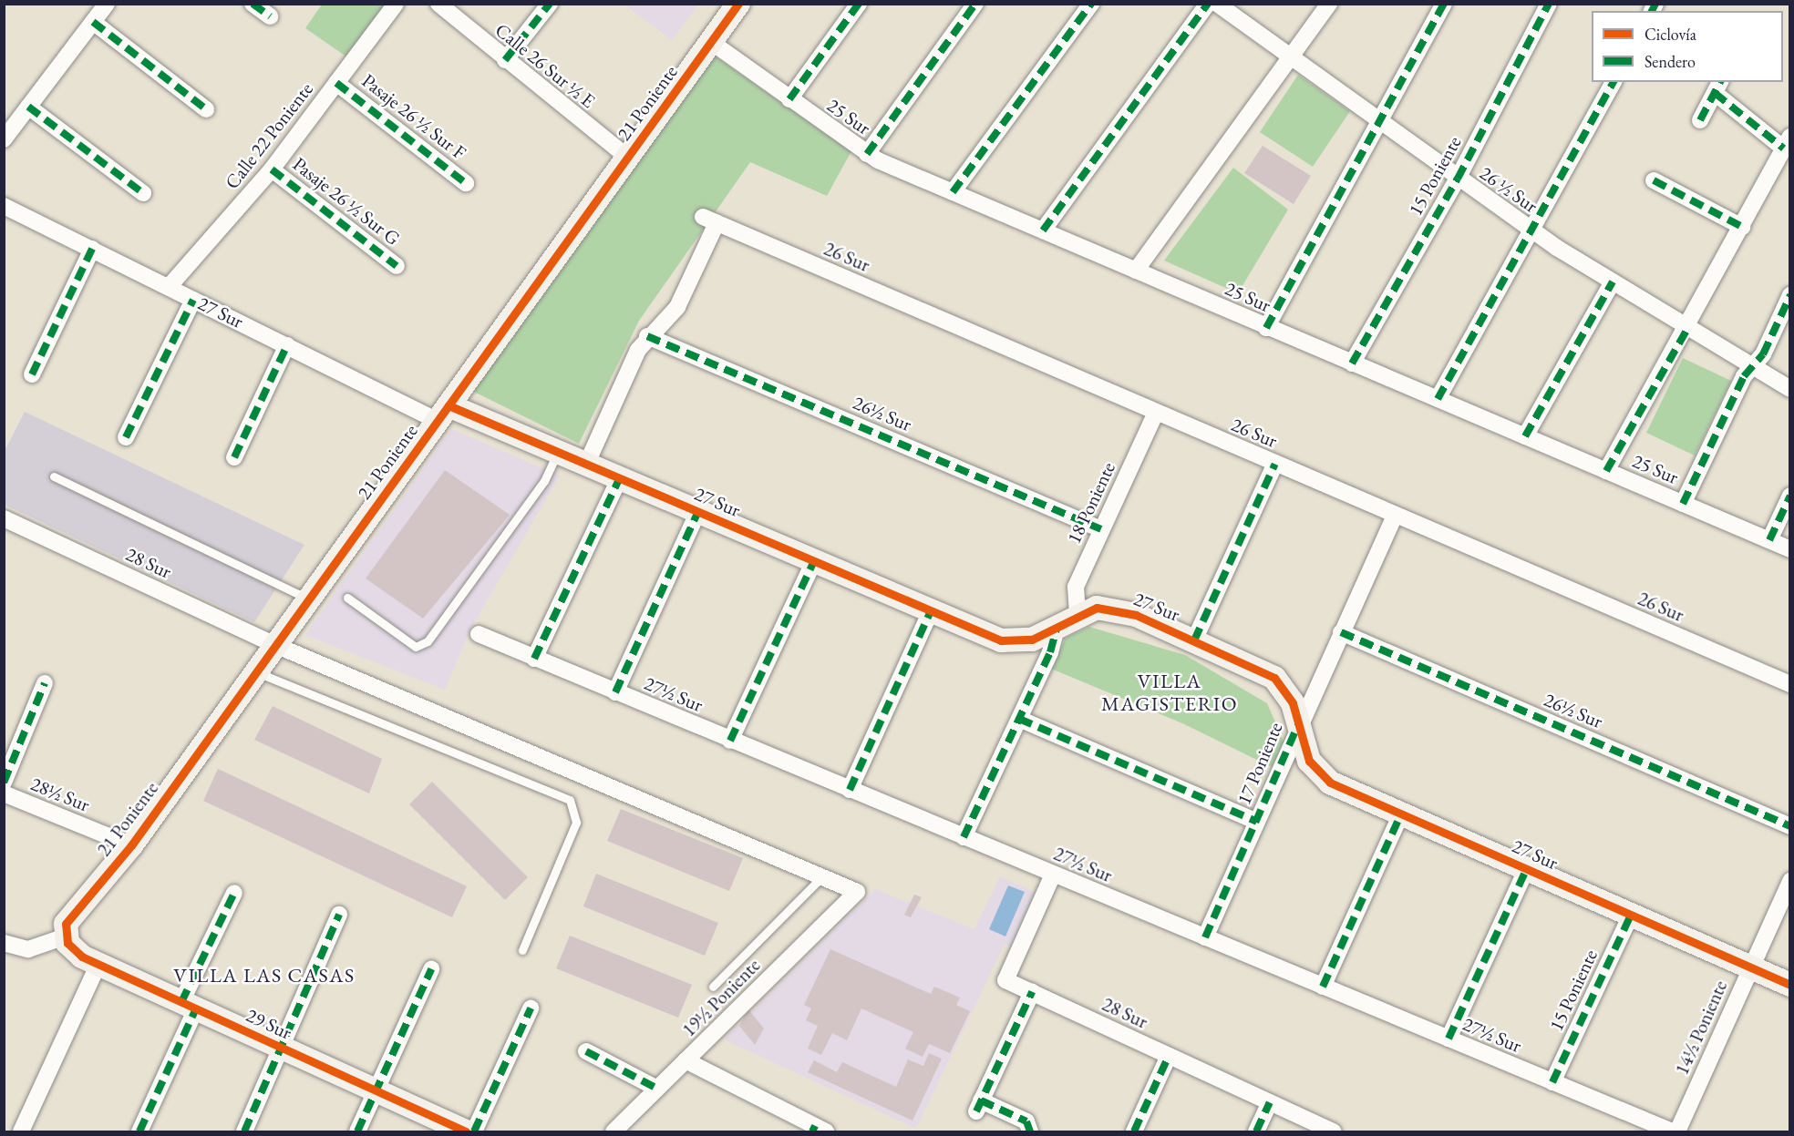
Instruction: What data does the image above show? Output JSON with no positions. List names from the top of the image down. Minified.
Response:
{"streets":{"street":["Calle 26 Sur ½ E","21 Poniente","Pasaje 26 ½ Sur F","25 Sur","Calle 22 Poniente","15 Poniente","26 ½ Sur","Pasaje 26 ½ Sur G","26 Sur","27 Sur","26½ Sur","18 Poniente","28 Sur","27½ Sur","17 Poniente","28½ Sur","19½ Poniente","29 Sur","14½ Poniente"]},"crossings":[["Calle 26 Sur ½ E","21 Poniente"],["21 Poniente","25 Sur"],["21 Poniente","27 Sur"],["21 Poniente","28 Sur"],["21 Poniente","28½ Sur"],["21 Poniente","29 Sur"],["Pasaje 26 ½ Sur F","Calle 22 Poniente"],["25 Sur","15 Poniente"],["Calle 22 Poniente","Pasaje 26 ½ Sur G"],["Calle 22 Poniente","27 Sur"],["15 Poniente","26 ½ Sur"],["15 Poniente","27 Sur"],["15 Poniente","27½ Sur"],["26 Sur","26½ Sur"],["26 Sur","18 Poniente"],["26 Sur","17 Poniente"],["27 Sur","18 Poniente"],["27 Sur","17 Poniente"],["27 Sur","14½ Poniente"],["26½ Sur","18 Poniente"],["26½ Sur","17 Poniente"],["28 Sur","27½ Sur"],["28 Sur","19½ Poniente"],["27½ Sur","17 Poniente"]],"districts":["VILLA MAGISTERIO","VILLA LAS CASAS"],"legend":["Ciclovía","Sendero"]}
